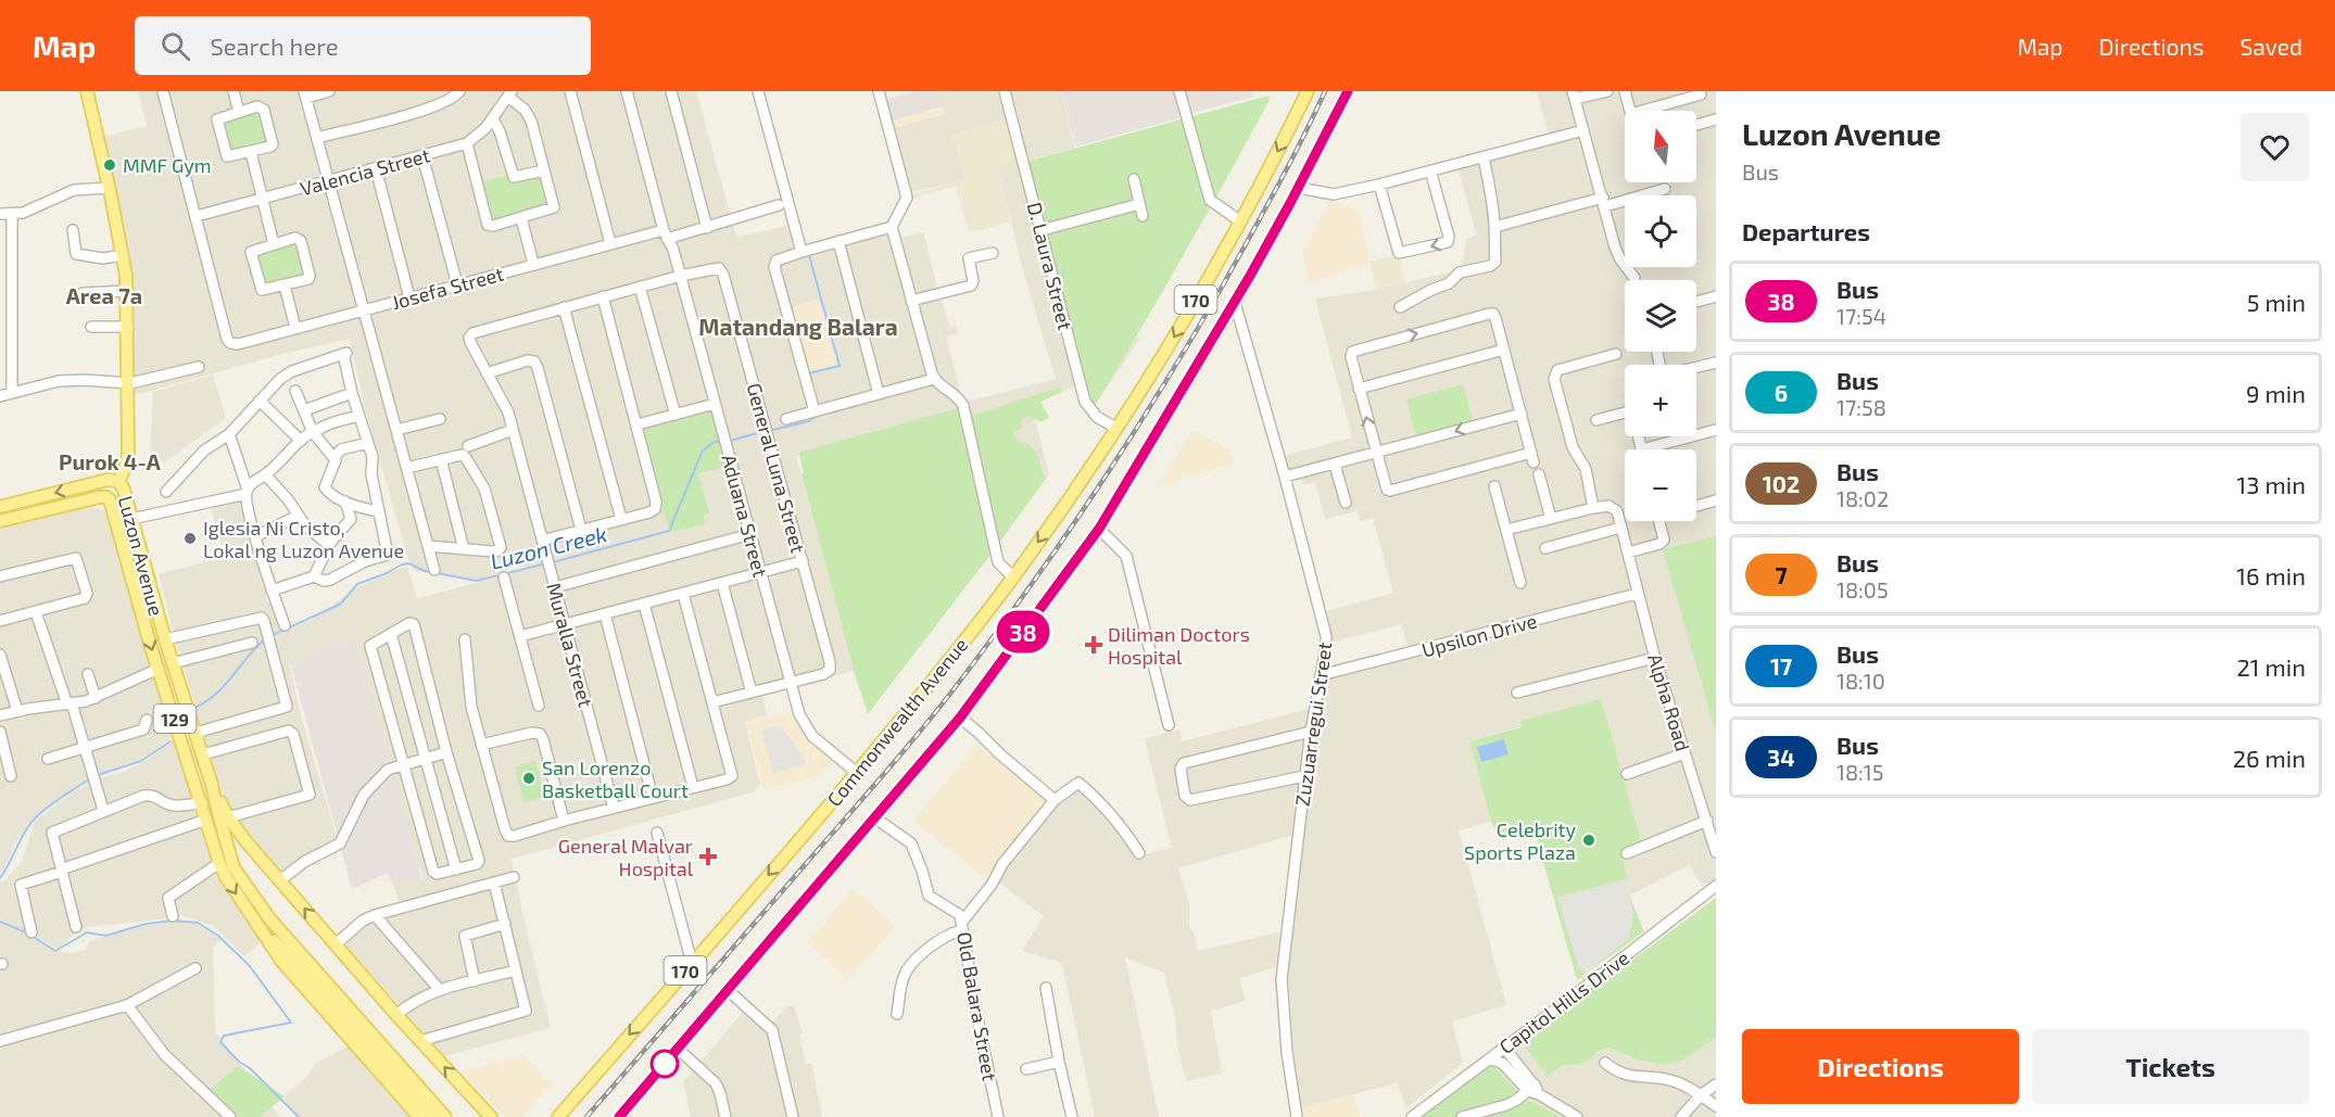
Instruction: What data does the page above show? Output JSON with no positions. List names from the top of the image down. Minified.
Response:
{"streets":{"main road":["170","Luzon Avenue","129","Commonwealth Avenue"],"street":["Valencia Street","D. Laura Street","Josefa Street","General Luna Street","Aduana Street","Upsilon Drive","Muralla Street","Alpha Road","Zuzuarregui Street","Capitol Hills Drive","Old Balara Street"]},"crossings":[["Valencia Street","Josefa Street"],["D. Laura Street","Commonwealth Avenue"],["Josefa Street","Aduana Street"],["170","Zuzuarregui Street"],["170","Old Balara Street"],["General Luna Street","Aduana Street"],["Aduana Street","Commonwealth Avenue"],["Upsilon Drive","Alpha Road"],["Upsilon Drive","Zuzuarregui Street"]],"districts":["Area 7a","Matandang Balara","Purok 4-A"],"water":["Luzon Creek"],"places":{"other":["MMF Gym","Iglesia Ni Cristo, Lokal ng Luzon Avenue","San Lorenzo Basketball Court","Celebrity Sports Plaza"],"health":["Diliman Doctors Hospital","General Malvar Hospital"]},"lines":["bus line 38"],"north":"top","page":{"header":"Map","search":"Search here","nav":["Map","Directions","Saved"],"on_map":"38","heading":[["Luzon Avenue","Bus"],"Departures"],"map_buttons":["+","−"],"list":[{"mark":"38","name":"Bus","note":"17:54","value":"5 min"},{"mark":"6","name":"Bus","note":"17:58","value":"9 min"},{"mark":"102","name":"Bus","note":"18:02","value":"13 min"},{"mark":"7","name":"Bus","note":"18:05","value":"16 min"},{"mark":"17","name":"Bus","note":"18:10","value":"21 min"},{"mark":"34","name":"Bus","note":"18:15","value":"26 min"}],"buttons":["Directions","Tickets"]}}
